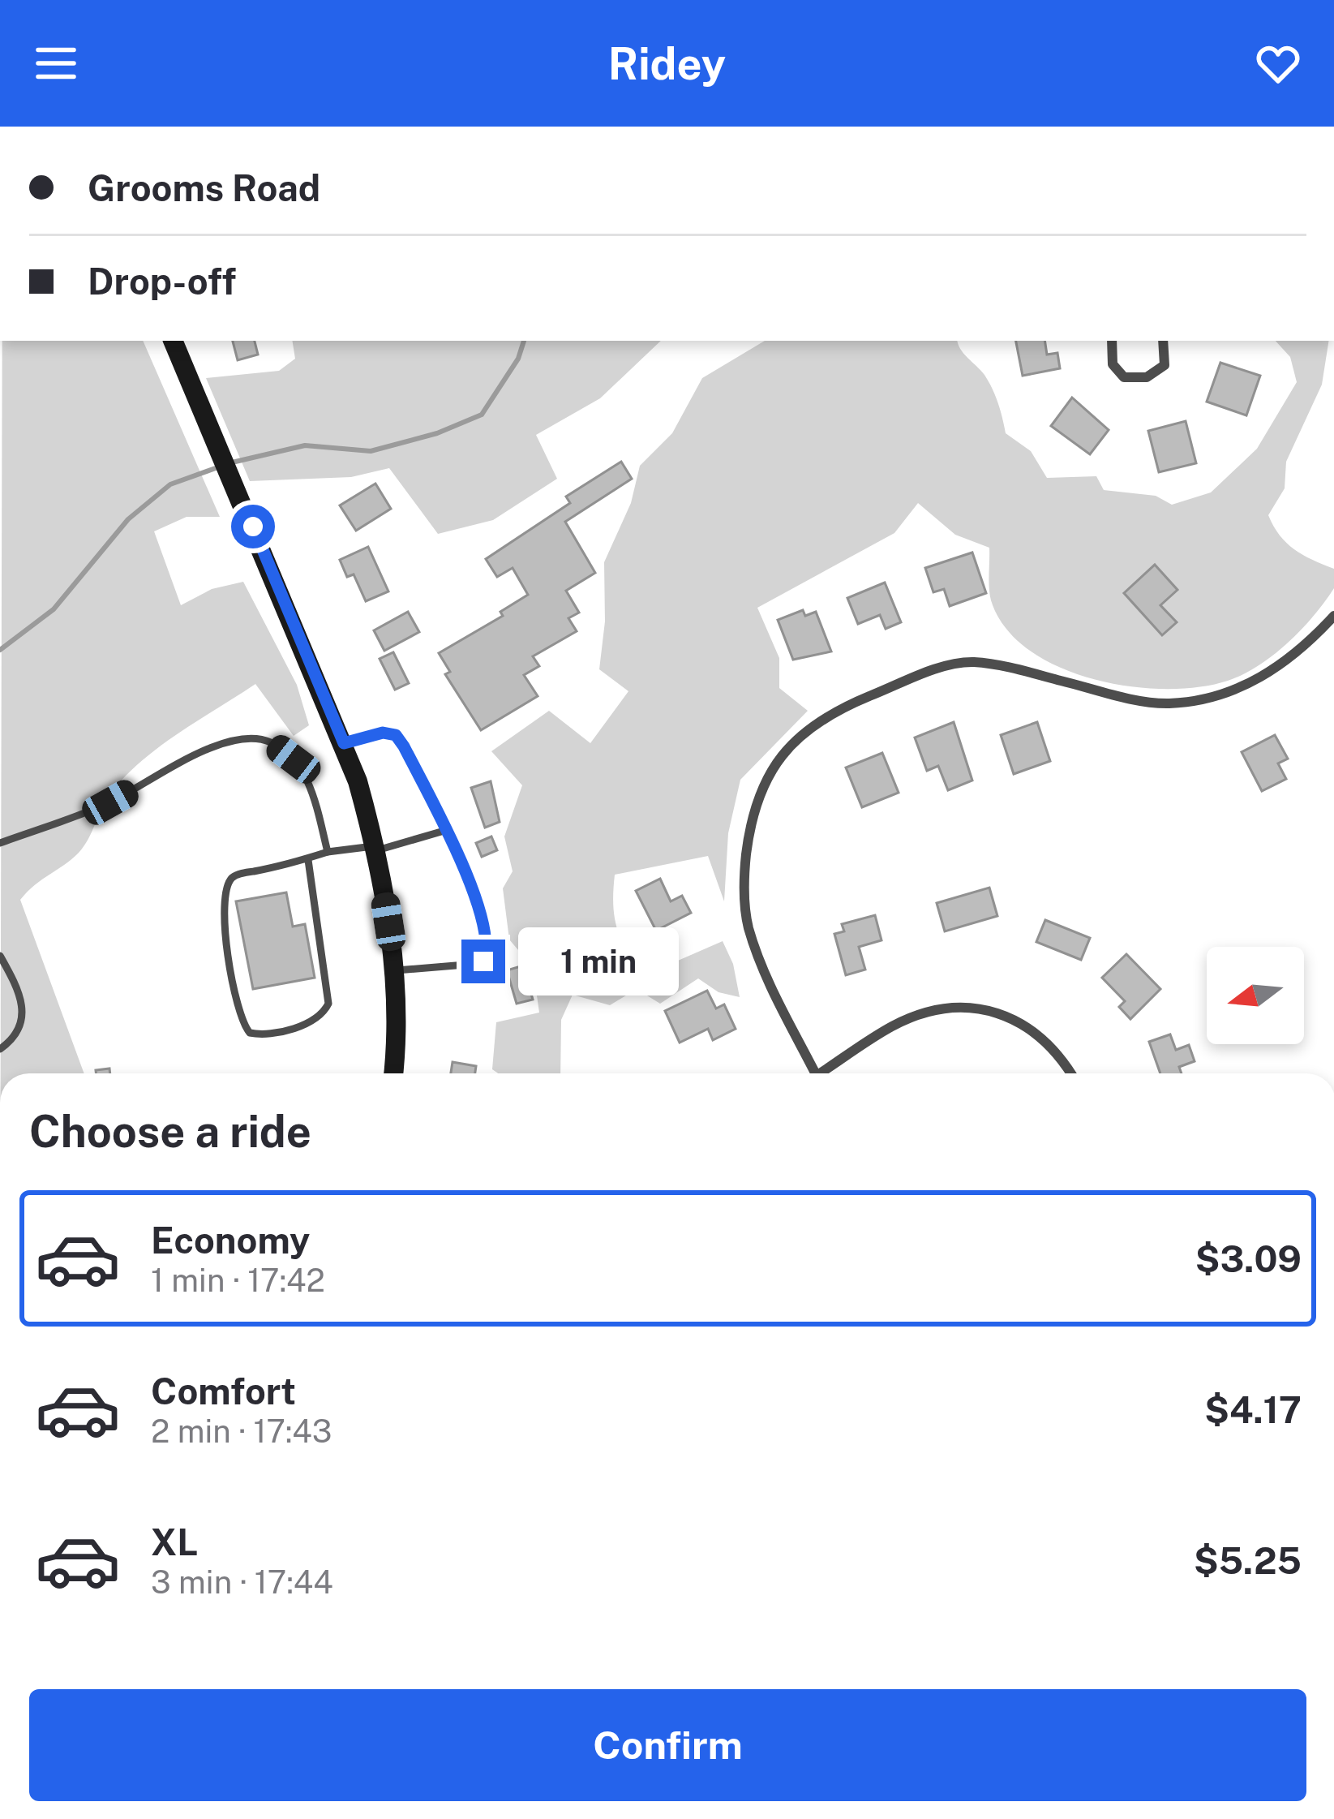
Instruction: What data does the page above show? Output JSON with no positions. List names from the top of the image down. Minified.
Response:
{"north":"left","page":{"header":"Ridey","banner":["Grooms Road","Drop-off"],"bubble":"1 min","heading":"Choose a ride","list":[{"name":"Economy","note":"1 min · 17:42","value":"$3.09"},{"name":"Comfort","note":"2 min · 17:43","value":"$4.17"},{"name":"XL","note":"3 min · 17:44","value":"$5.25"}],"buttons":"Confirm"}}
